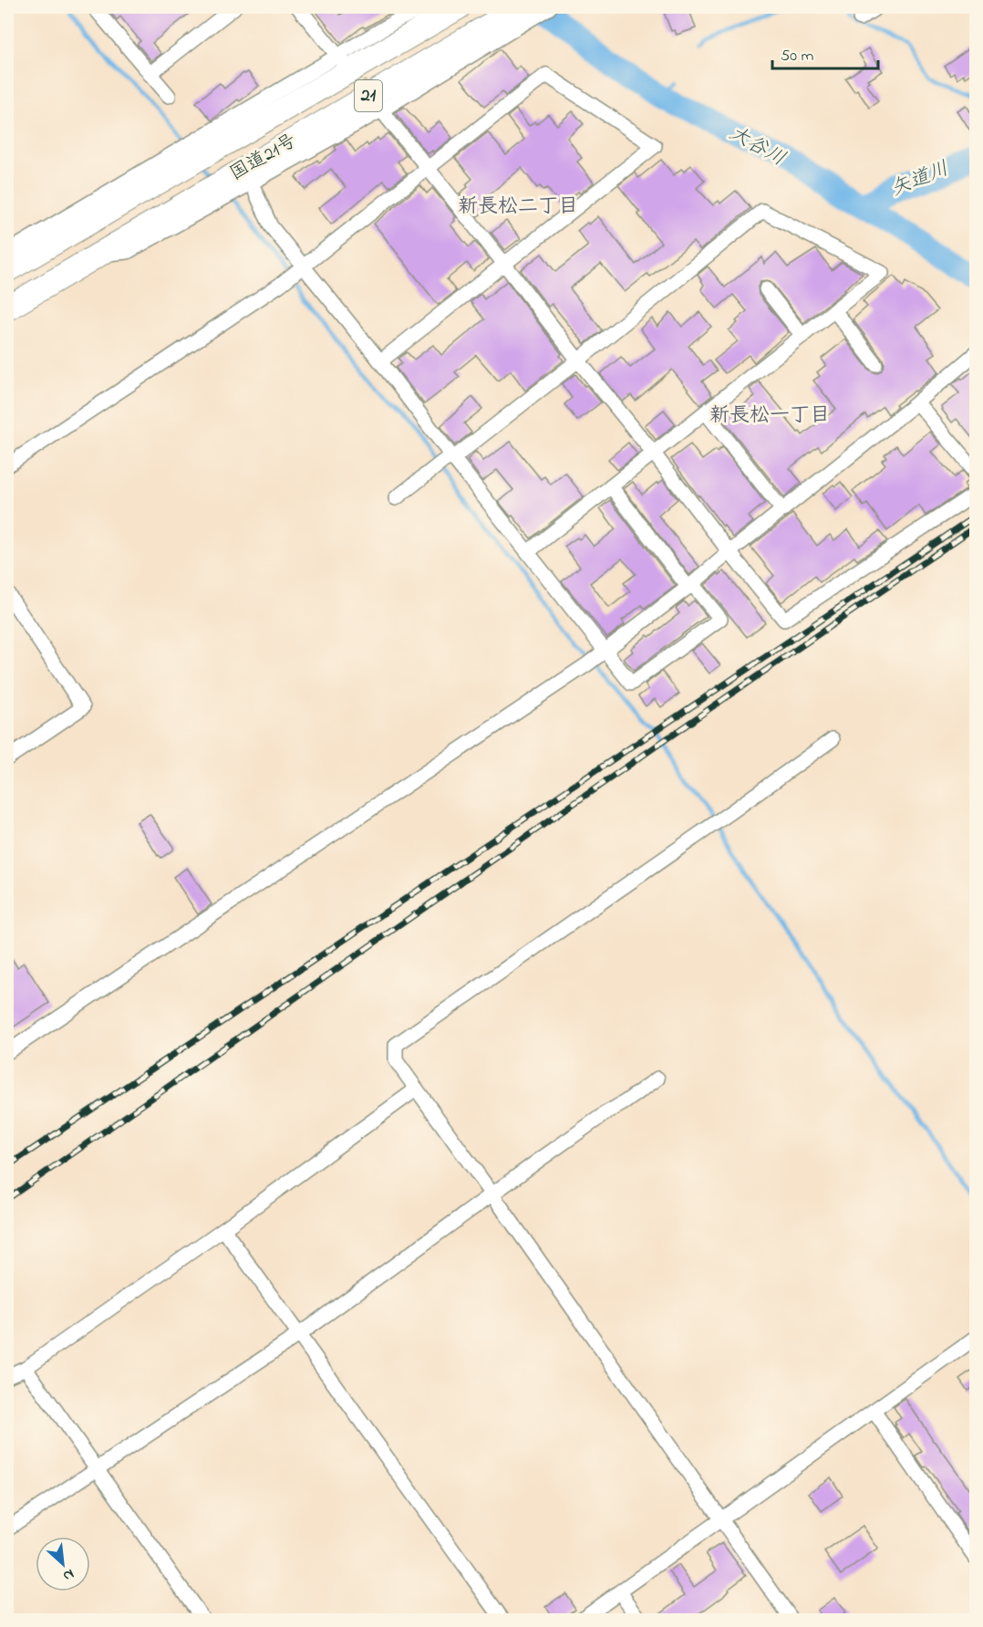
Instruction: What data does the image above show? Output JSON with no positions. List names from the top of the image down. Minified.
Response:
{"streets":{"highway":["21","国道21号"]},"districts":["新長松二丁目","新長松一丁目"],"water":["大谷川","矢道川"],"scale_bar":"50 m","north":"bottom right"}
